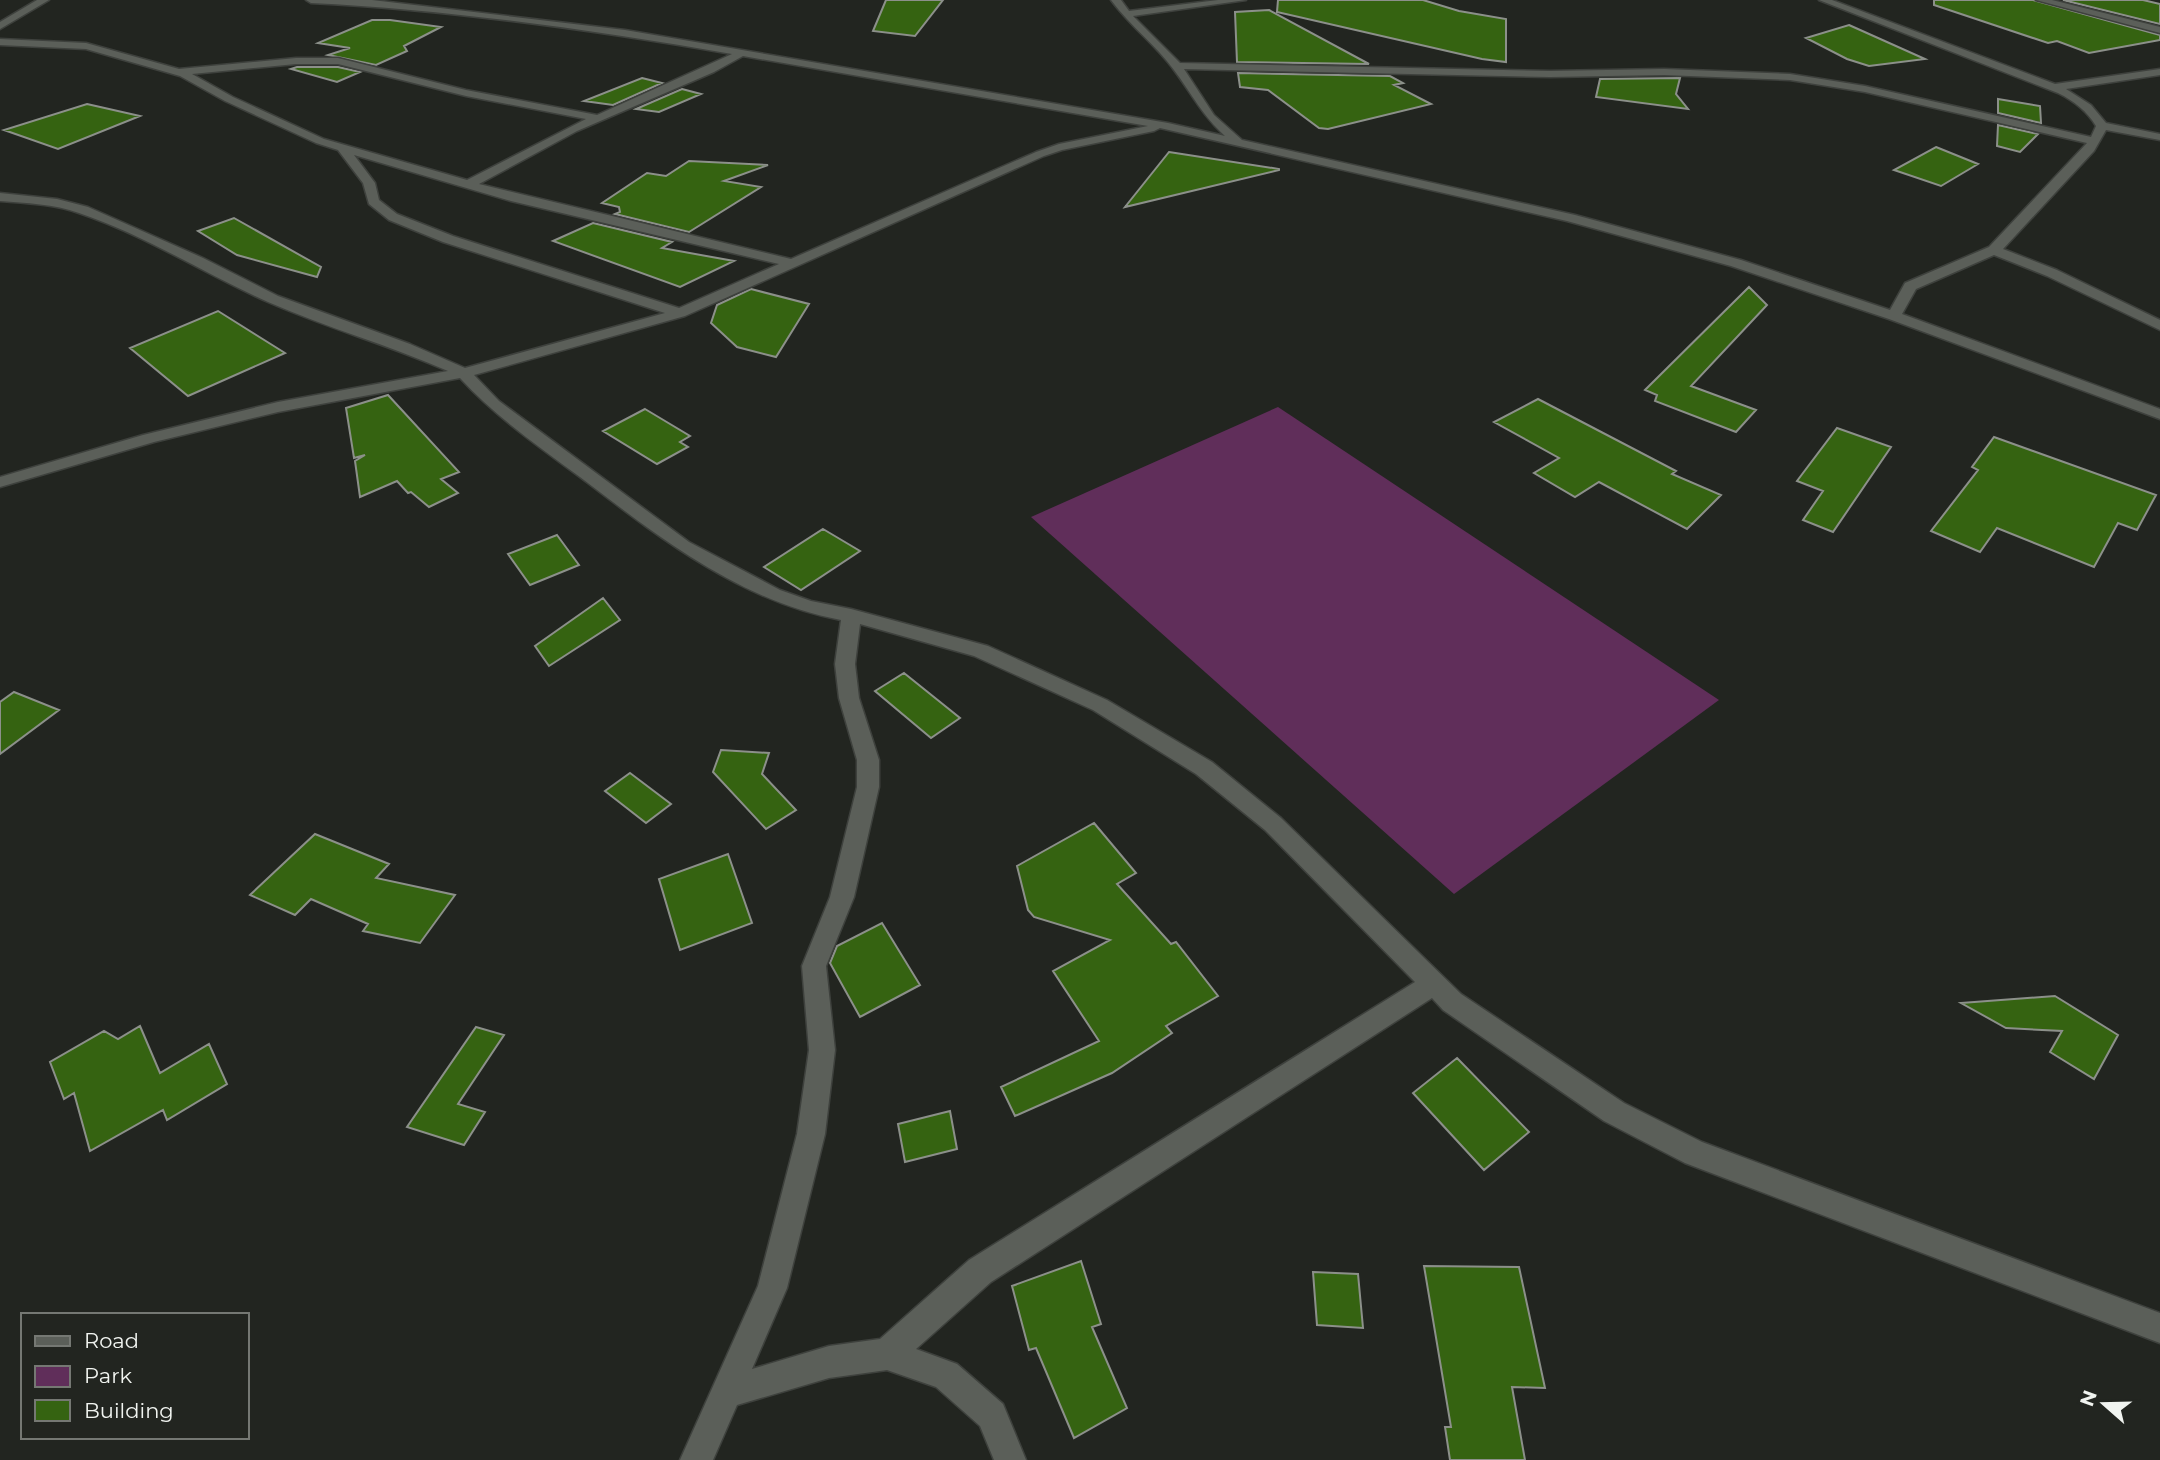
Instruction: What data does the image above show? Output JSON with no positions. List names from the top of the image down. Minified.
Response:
{"legend":["Road","Park","Building"],"north":"left"}
